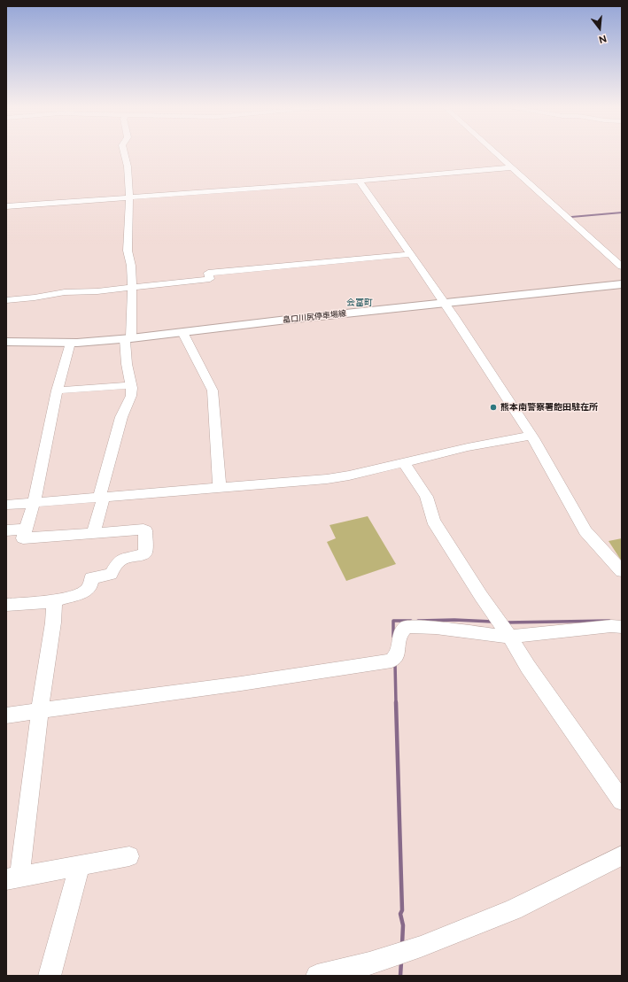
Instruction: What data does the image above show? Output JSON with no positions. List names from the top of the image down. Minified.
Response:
{"streets":{"main road":["畠口川尻停車場線"]},"districts":["会富町"],"places":["熊本南警察署飽田駐在所"],"north":"bottom"}
